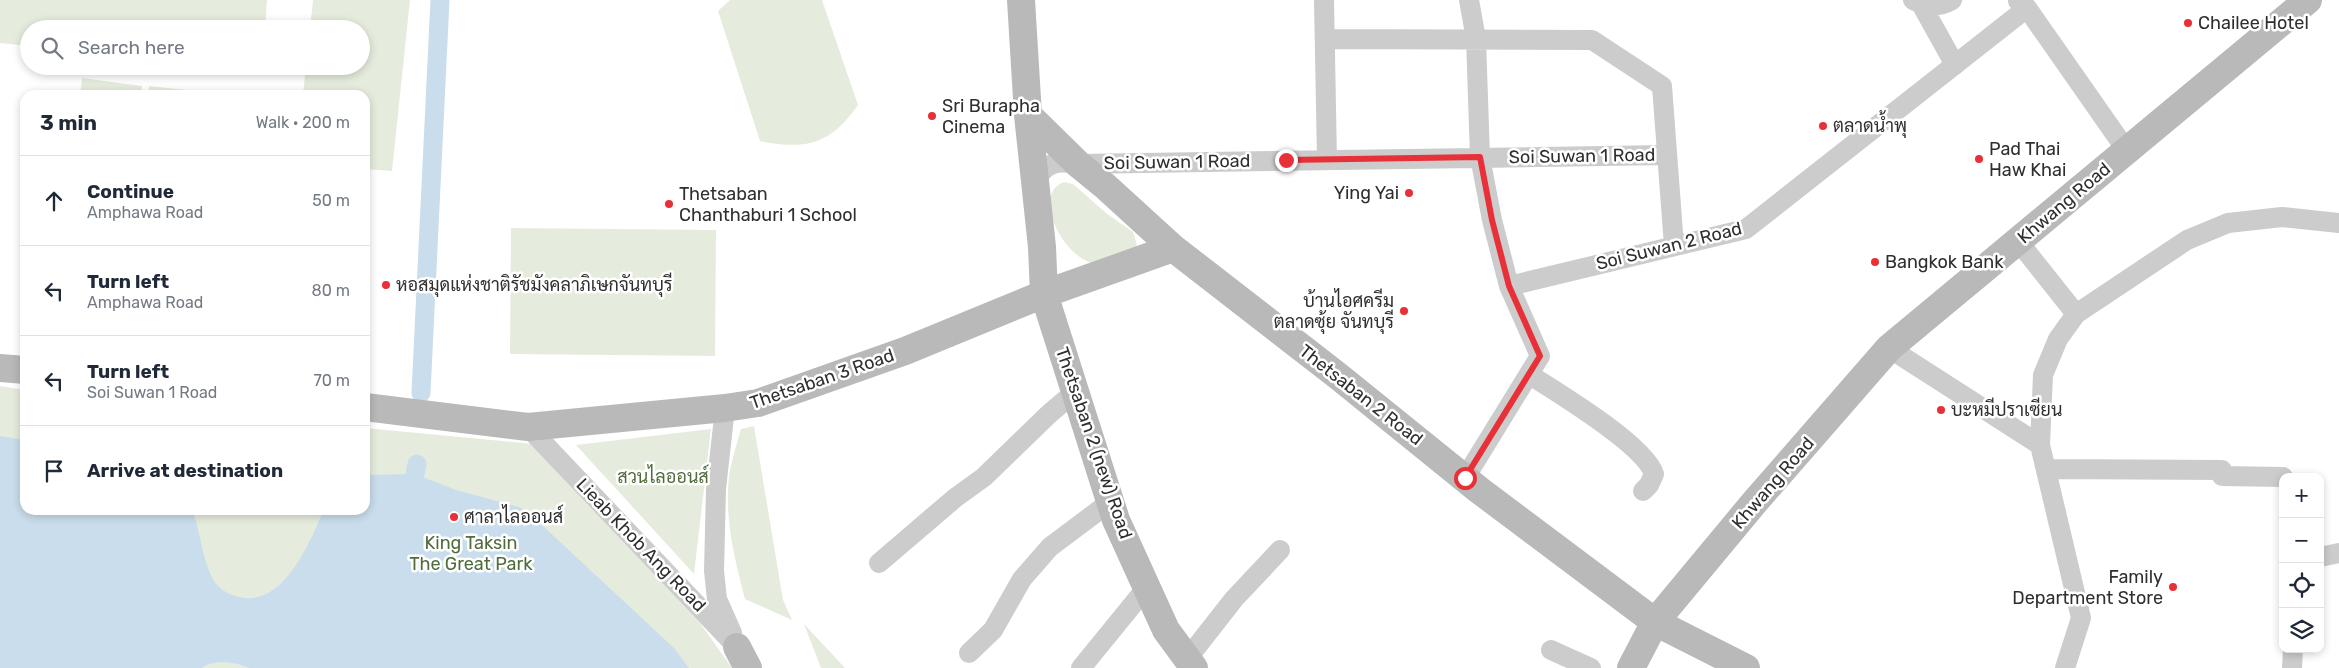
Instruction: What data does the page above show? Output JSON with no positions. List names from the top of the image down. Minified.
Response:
{"streets":{"street":["Soi Suwan 1 Road","Khwang Road","Soi Suwan 2 Road","Thetsaban 3 Road","Thetsaban 2 Road","Thetsaban 2 (new) Road","Lieab Khob Ang Road"]},"crossings":[["Soi Suwan 1 Road","Thetsaban 3 Road"],["Soi Suwan 1 Road","Thetsaban 2 Road"],["Soi Suwan 1 Road","Thetsaban 2 (new) Road"],["Khwang Road","Thetsaban 2 Road"],["Thetsaban 3 Road","Thetsaban 2 Road"],["Thetsaban 3 Road","Thetsaban 2 (new) Road"],["Thetsaban 3 Road","Lieab Khob Ang Road"],["Thetsaban 2 Road","Thetsaban 2 (new) Road"]],"parks":["สวนไลออนส์","King Taksin The Great Park"],"places":["Chailee Hotel","Sri Burapha Cinema","ตลาดน้ำพุ","Pad Thai Haw Khai","Ying Yai","Thetsaban Chanthaburi 1 School","Bangkok Bank","หอสมุดแห่งชาติรัชมังคลาภิเษกจันทบุรี","บ้านไอศครีม ตลาดซุ้ย จันทบุรี","บะหมีปราเซียน","ศาลาไลออนส์","Family Department Store"],"page":{"search":"Search here","heading":["3 min","Walk · 200 m"],"list":[["Continue","Amphawa Road","50 m"],["Turn left","Amphawa Road","80 m"],["Turn left","Soi Suwan 1 Road","70 m"],"Arrive at destination"],"map_buttons":["+","−"]}}
